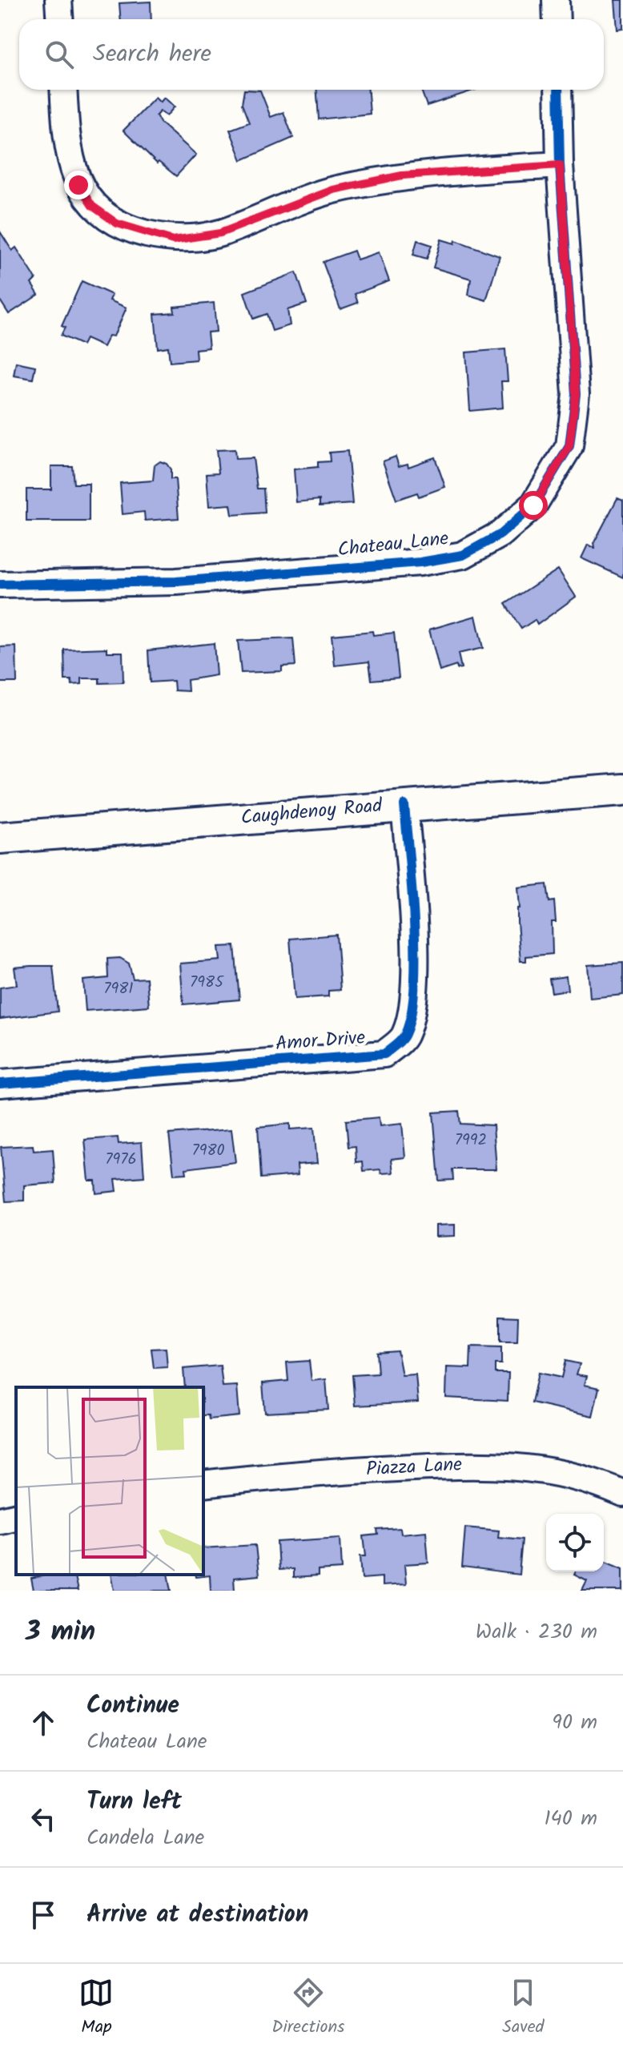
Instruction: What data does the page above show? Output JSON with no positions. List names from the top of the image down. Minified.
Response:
{"streets":{"street":["Chateau Lane","Caughdenoy Road","Amor Drive","Piazza Lane"]},"crossings":[["Caughdenoy Road","Amor Drive"]],"house_numbers":["7985","7981","7992","7980","7976"],"page":{"search":"Search here","heading":["3 min","Walk · 230 m"],"list":[["Continue","Chateau Lane","90 m"],["Turn left","Candela Lane","140 m"],"Arrive at destination"],"nav":["Map","Directions","Saved"]}}
